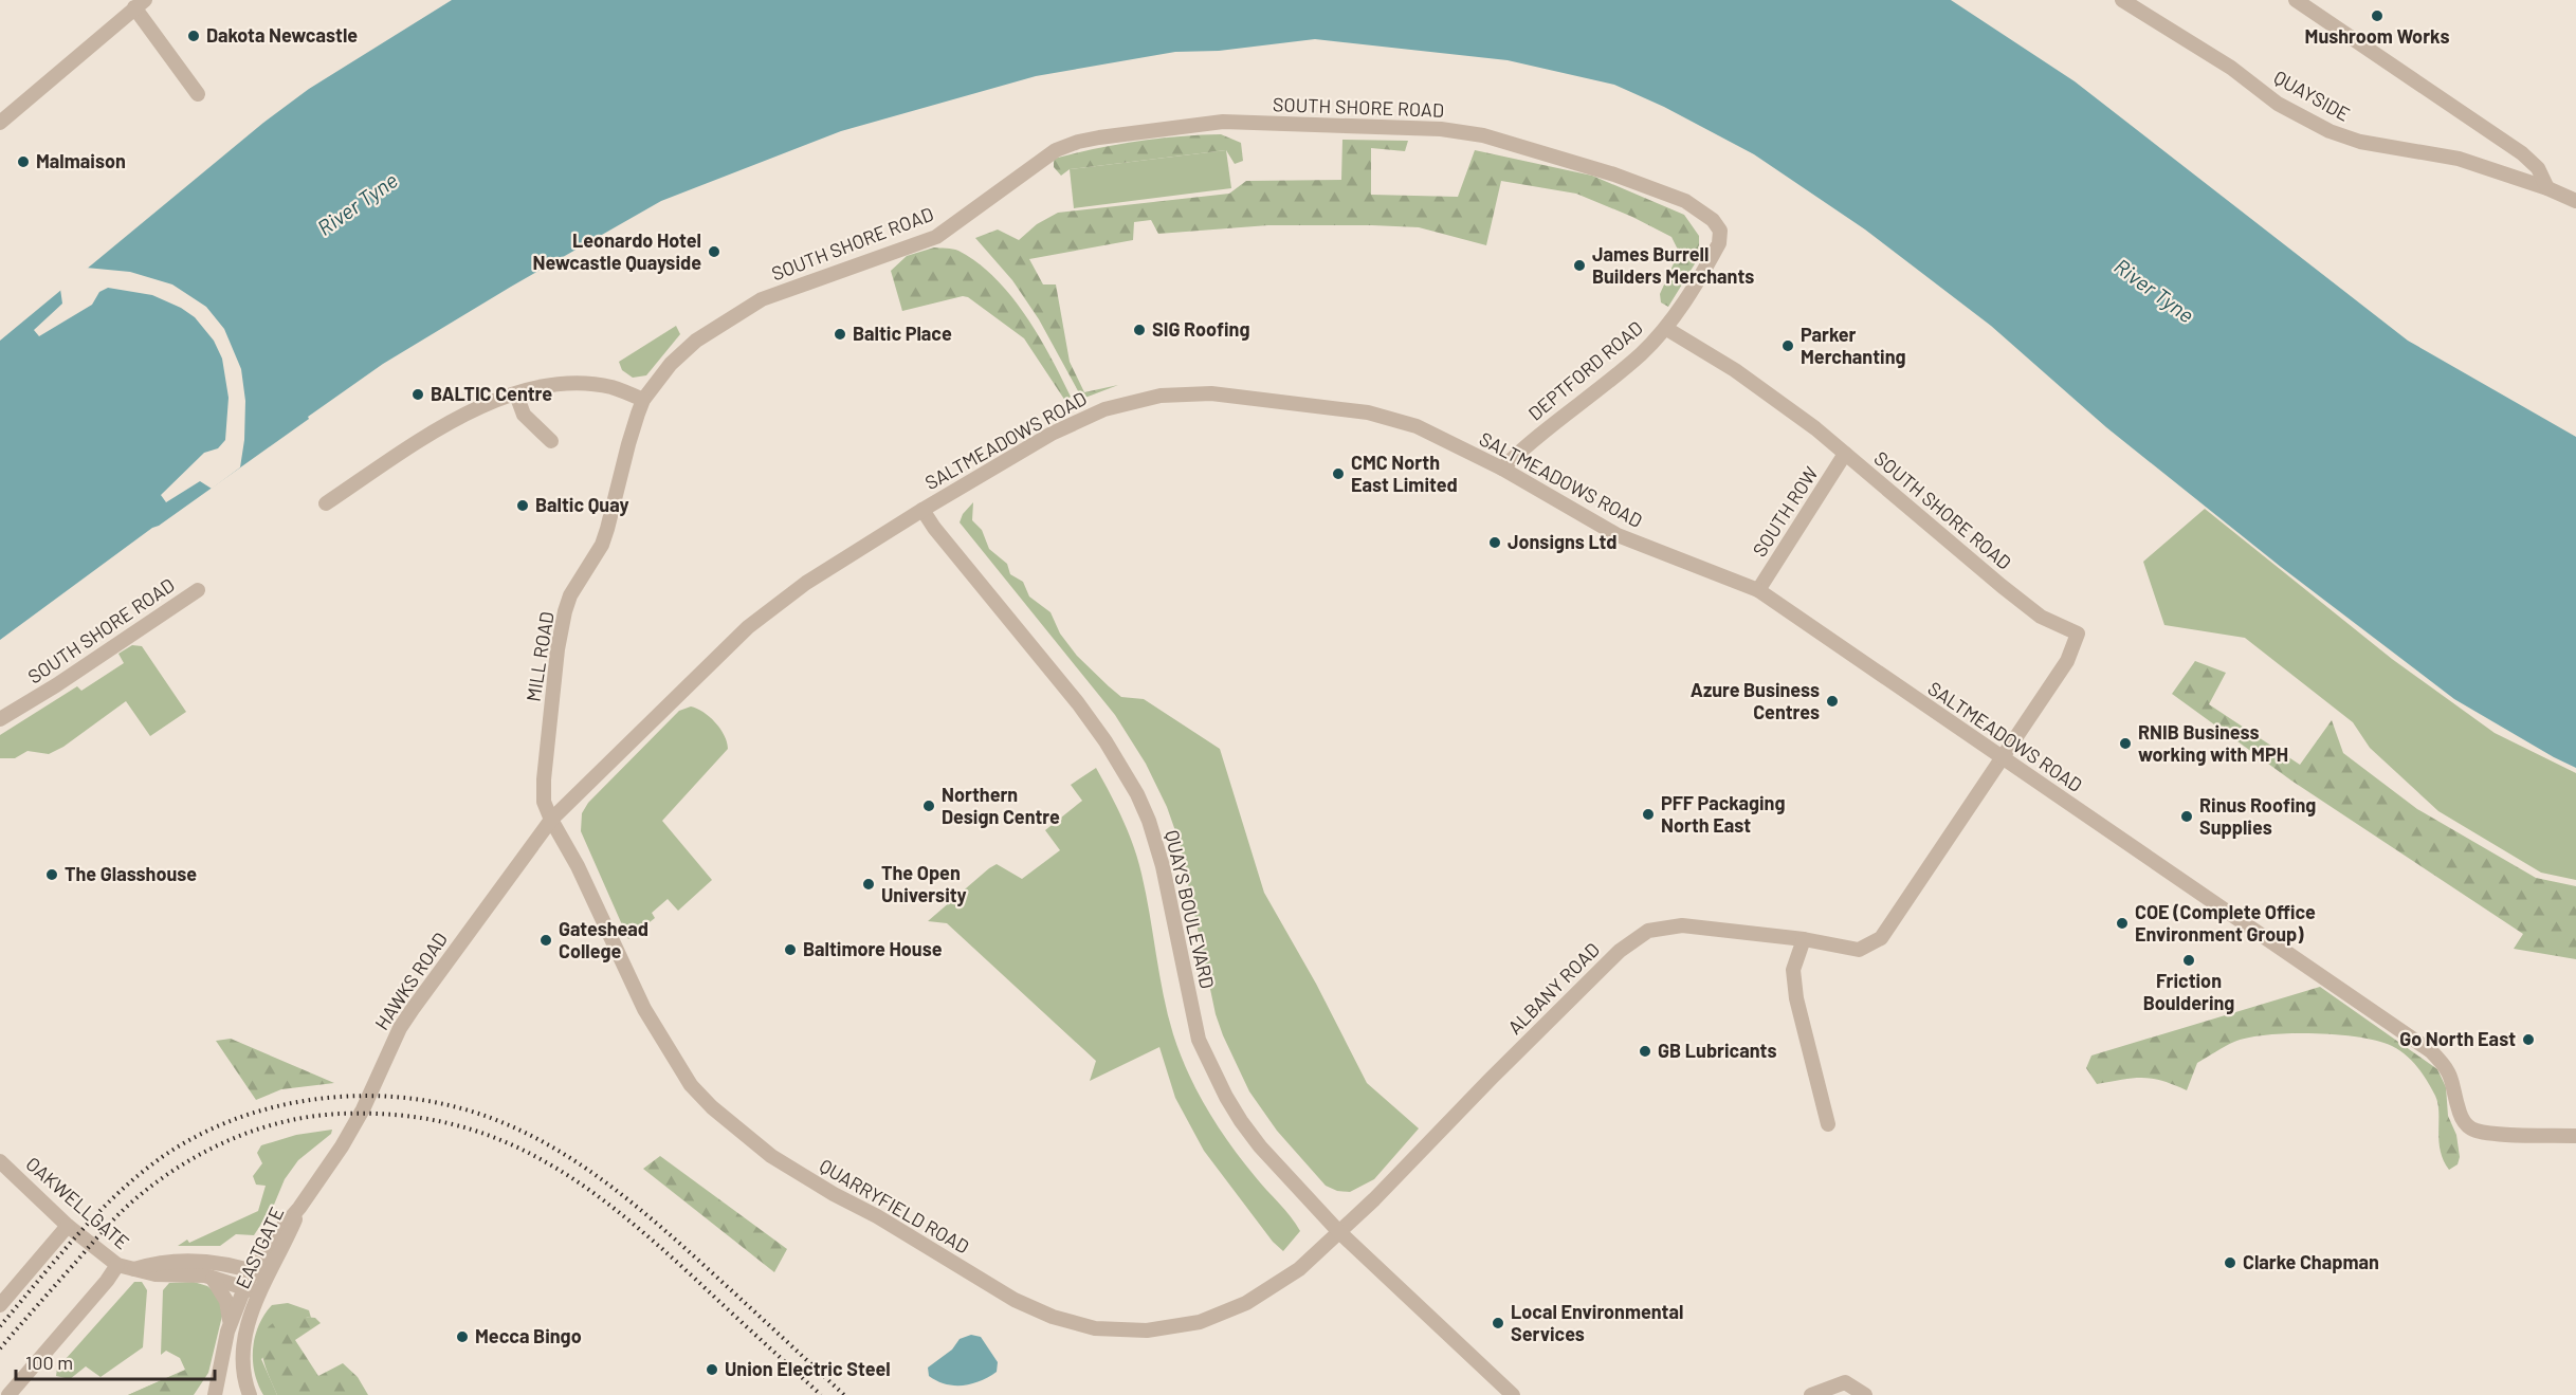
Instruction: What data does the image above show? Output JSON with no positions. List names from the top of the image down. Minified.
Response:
{"streets":{"street":["QUAYSIDE","SOUTH SHORE ROAD","DEPTFORD ROAD","SALTMEADOWS ROAD","SOUTH ROW","MILL ROAD","QUAYS BOULEVARD","HAWKS ROAD","ALBANY ROAD","OAKWELLGATE","QUARRYFIELD ROAD","EASTGATE"]},"crossings":[["SOUTH SHORE ROAD","DEPTFORD ROAD"],["SOUTH SHORE ROAD","SALTMEADOWS ROAD"],["SOUTH SHORE ROAD","SOUTH ROW"],["SOUTH SHORE ROAD","MILL ROAD"],["SOUTH SHORE ROAD","ALBANY ROAD"],["DEPTFORD ROAD","SALTMEADOWS ROAD"],["SALTMEADOWS ROAD","SOUTH ROW"],["SALTMEADOWS ROAD","MILL ROAD"],["SALTMEADOWS ROAD","QUAYS BOULEVARD"],["SALTMEADOWS ROAD","HAWKS ROAD"],["SALTMEADOWS ROAD","ALBANY ROAD"],["SALTMEADOWS ROAD","QUARRYFIELD ROAD"],["MILL ROAD","HAWKS ROAD"],["MILL ROAD","QUARRYFIELD ROAD"],["QUAYS BOULEVARD","ALBANY ROAD"],["QUAYS BOULEVARD","QUARRYFIELD ROAD"],["HAWKS ROAD","QUARRYFIELD ROAD"],["HAWKS ROAD","EASTGATE"],["ALBANY ROAD","QUARRYFIELD ROAD"],["OAKWELLGATE","EASTGATE"]],"water":["River Tyne"],"places":["Mushroom Works","Dakota Newcastle","Malmaison","Leonardo Hotel Newcastle Quayside","James Burrell Builders Merchants","SIG Roofing","Baltic Place","Parker Merchanting","BALTIC Centre","CMC North East Limited","Baltic Quay","Jonsigns Ltd","Azure Business Centres","RNIB Business working with MPH","Northern Design Centre","PFF Packaging North East","Rinus Roofing Supplies","The Glasshouse","The Open University","COE (Complete Office Environment Group)","Gateshead College","Baltimore House","Friction Bouldering","Go North East","GB Lubricants","Clarke Chapman","Local Environmental Services","Mecca Bingo","Union Electric Steel"],"scale_bar":"100 m"}
